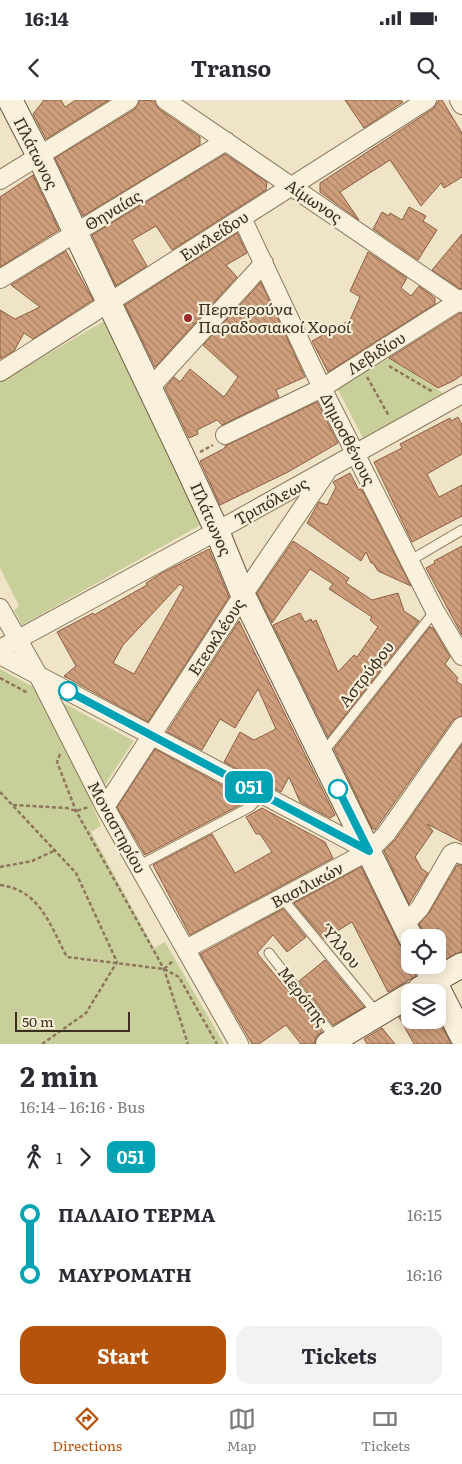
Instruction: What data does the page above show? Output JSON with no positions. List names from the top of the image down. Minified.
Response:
{"streets":{"street":["Πλάτωνος","Αίμωνος","Θηναίας","Ευκλείδου","Λεβιδίου","Δημοσθένους","Τριπόλεως","Ετεοκλέους","Μοναστηρίου","Βασιλικών"],"lane":["Αστρύφου","Ύλλου","Μερόπης"]},"crossings":[["Πλάτωνος","Θηναίας"],["Πλάτωνος","Ευκλείδου"],["Πλάτωνος","Τριπόλεως"],["Πλάτωνος","Ετεοκλέους"],["Πλάτωνος","Αστρύφου"],["Πλάτωνος","Βασιλικών"],["Αίμωνος","Θηναίας"],["Αίμωνος","Ευκλείδου"],["Αίμωνος","Λεβιδίου"],["Ευκλείδου","Δημοσθένους"],["Λεβιδίου","Δημοσθένους"],["Δημοσθένους","Τριπόλεως"],["Δημοσθένους","Αστρύφου"],["Τριπόλεως","Ετεοκλέους"],["Τριπόλεως","Μοναστηρίου"],["Ετεοκλέους","Μοναστηρίου"],["Μοναστηρίου","Βασιλικών"],["Βασιλικών","Ύλλου"]],"places":["Περπερούνα Παραδοσιακοί Χοροί"],"lines":["bus line 051"],"scale_bar":"50 m","page":{"status":"16:14","header":"Transo","on_map":"051","scale":"50 m","heading":["2 min","16:14 – 16:16 · Bus","€3.20"],"legs":["1","051"],"list":[{"name":"ΠΑΛΑΙΟ ΤΕΡΜΑ","value":"16:15"},{"name":"ΜΑΥΡΟΜΑΤΗ","value":"16:16"}],"buttons":["Start","Tickets"],"tabs":["Directions","Map","Tickets"]}}
